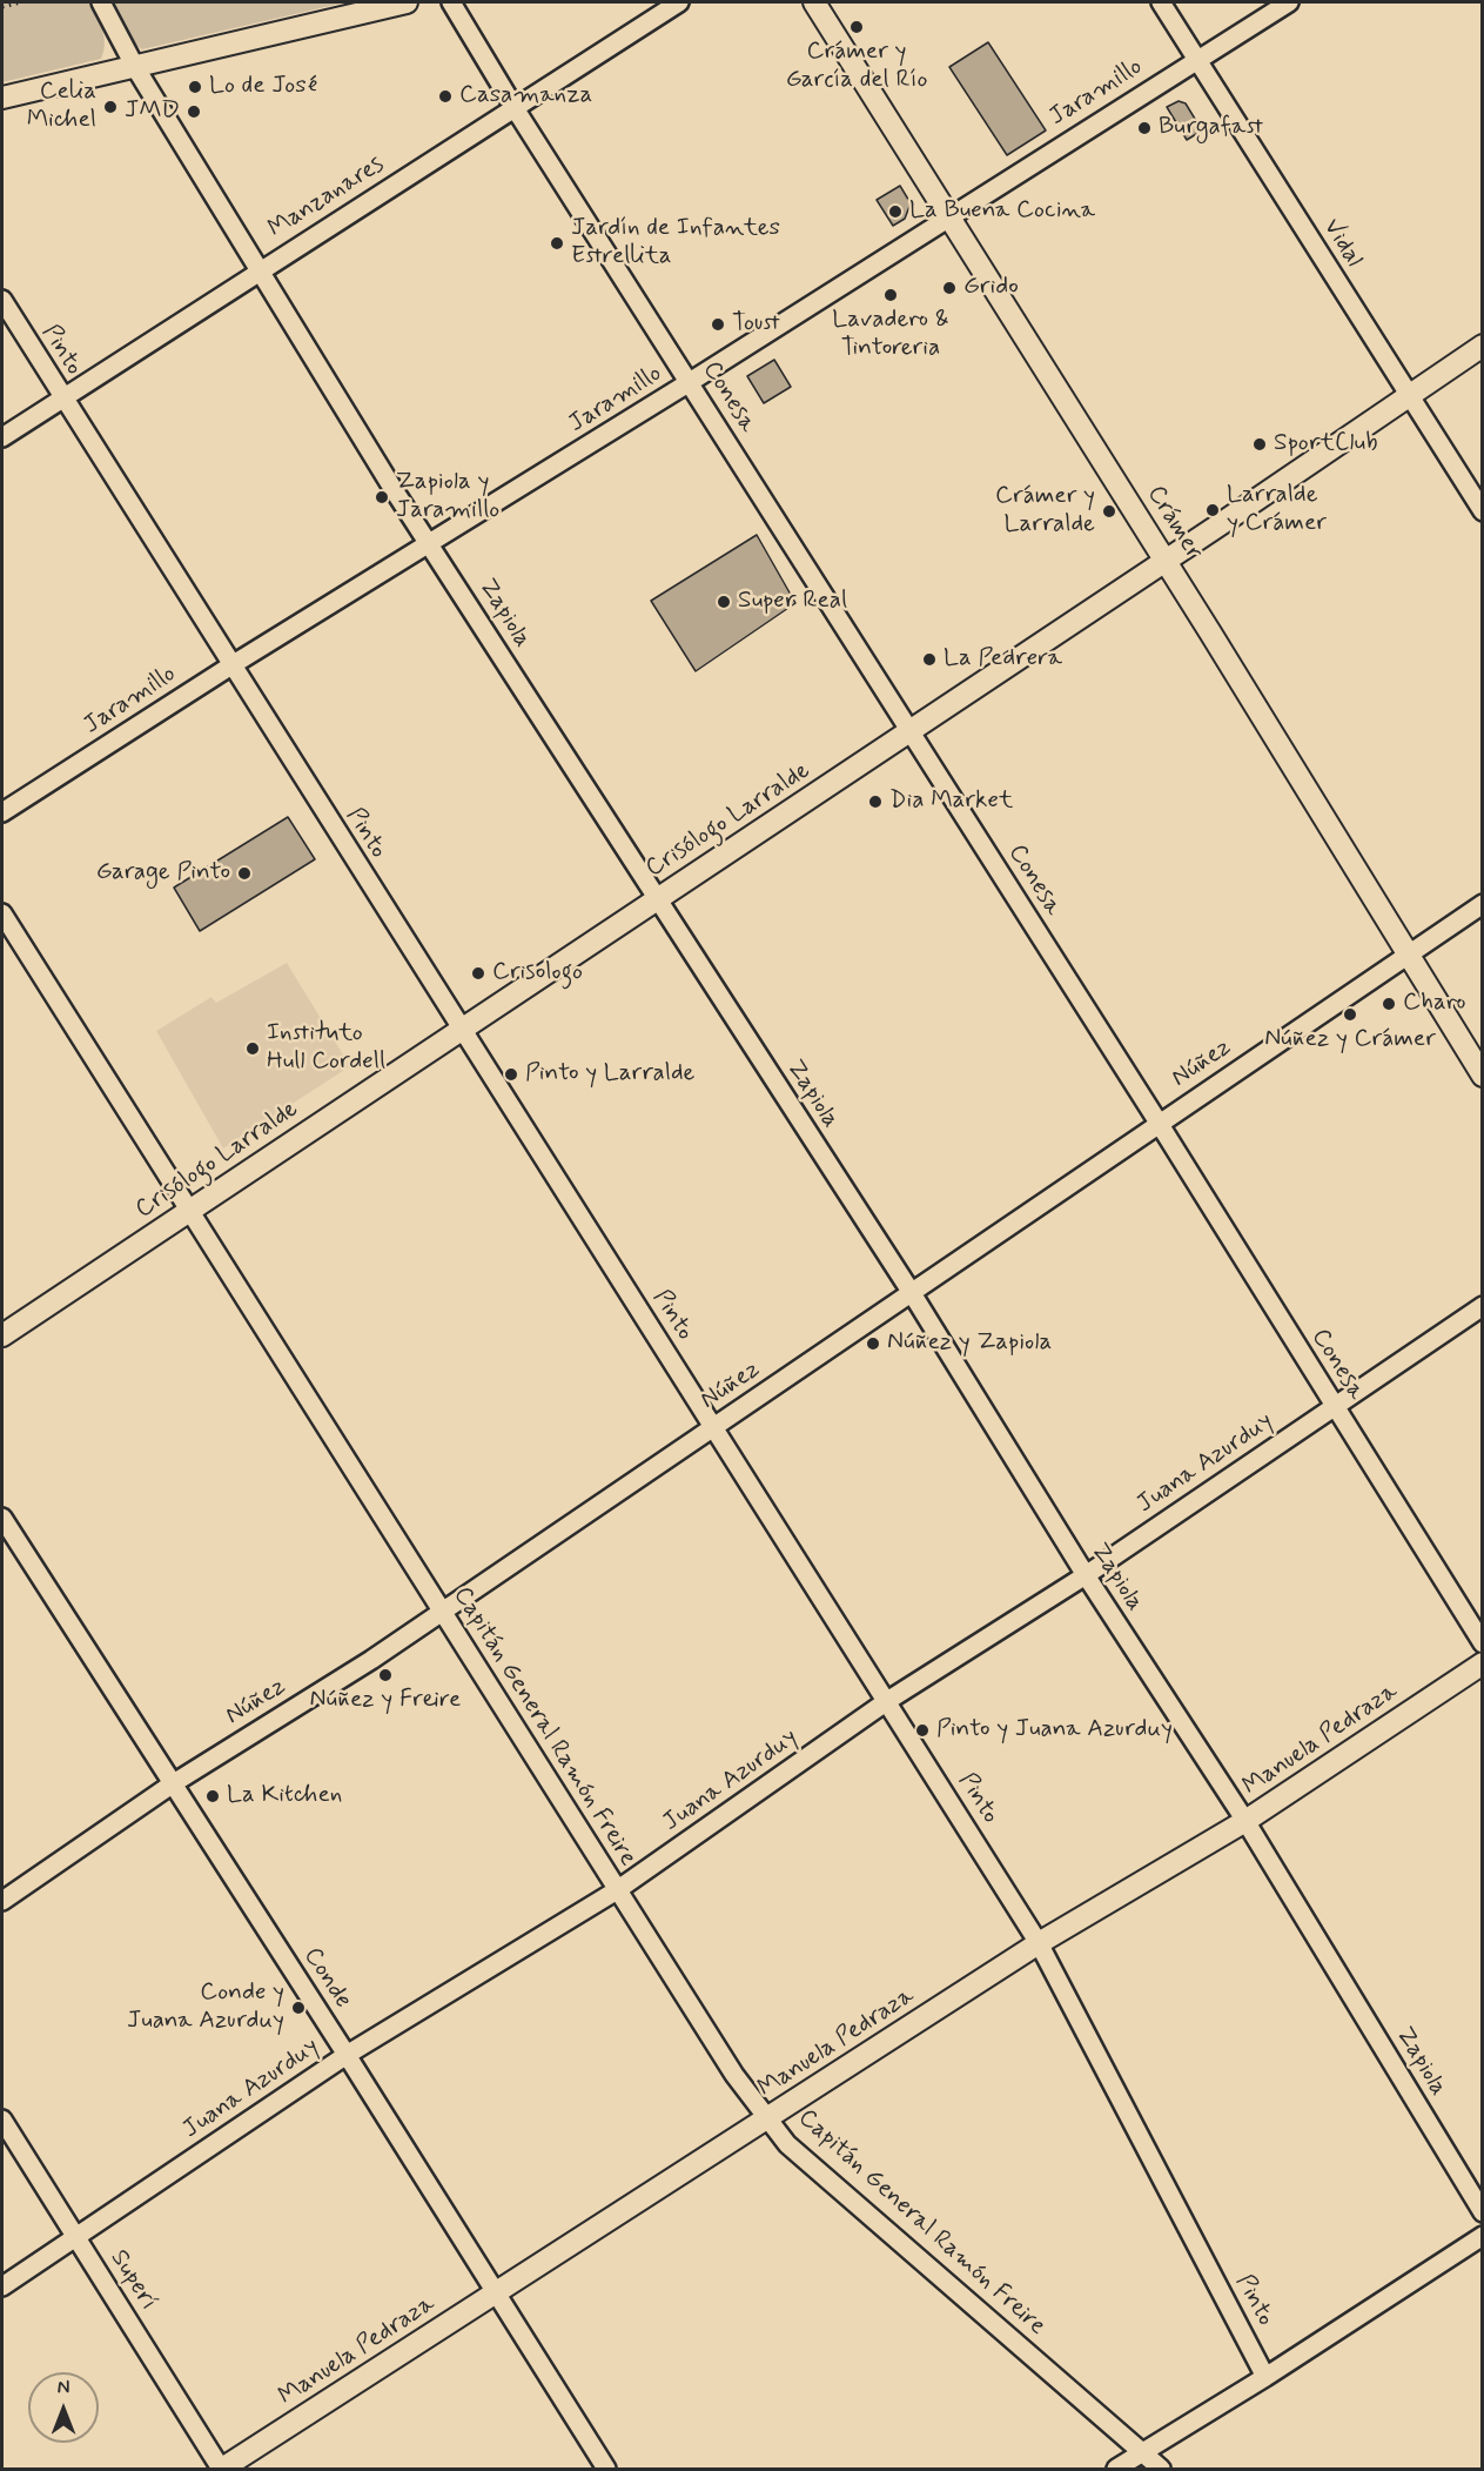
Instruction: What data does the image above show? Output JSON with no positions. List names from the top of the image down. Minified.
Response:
{"streets":{"street":["Jaramillo","Manzanares","Vidal","Pinto","Conesa","Crámer","Zapiola","Crisólogo Larralde","Núñez","Juana Azurduy","Capitán General Ramón Freire","Manuela Pedraza","Conde","Superí"]},"crossings":[["Jaramillo","Vidal"],["Jaramillo","Pinto"],["Jaramillo","Conesa"],["Jaramillo","Crámer"],["Jaramillo","Zapiola"],["Manzanares","Pinto"],["Manzanares","Conesa"],["Manzanares","Zapiola"],["Vidal","Crisólogo Larralde"],["Pinto","Crisólogo Larralde"],["Pinto","Núñez"],["Pinto","Juana Azurduy"],["Pinto","Manuela Pedraza"],["Conesa","Crisólogo Larralde"],["Conesa","Núñez"],["Conesa","Juana Azurduy"],["Crámer","Crisólogo Larralde"],["Crámer","Núñez"],["Zapiola","Crisólogo Larralde"],["Zapiola","Núñez"],["Zapiola","Juana Azurduy"],["Zapiola","Manuela Pedraza"],["Crisólogo Larralde","Capitán General Ramón Freire"],["Núñez","Capitán General Ramón Freire"],["Núñez","Conde"],["Juana Azurduy","Capitán General Ramón Freire"],["Juana Azurduy","Conde"],["Juana Azurduy","Superí"],["Capitán General Ramón Freire","Manuela Pedraza"],["Manuela Pedraza","Conde"],["Manuela Pedraza","Superí"]],"places":["Crámer y García del Río","Lo de José","Casamanza","Celia Michel","JMD","Burgafast","La Buena Cocina","Jardín de Infantes Estrellita","Grido","Lavadero & Tintoreria","Toust","SportClub","Zapiola y Jaramillo","Larralde y Crámer","Crámer y Larralde","Super Real","La Pedrera","Dia Market","Garage Pinto","Crisologo","Charo","Núñez y Crámer","Instituto Hull Cordell","Pinto y Larralde","Núñez y Zapiola","Núñez y Freire","Pinto y Juana Azurduy","La Kitchen","Conde y Juana Azurduy"],"north":"top"}
